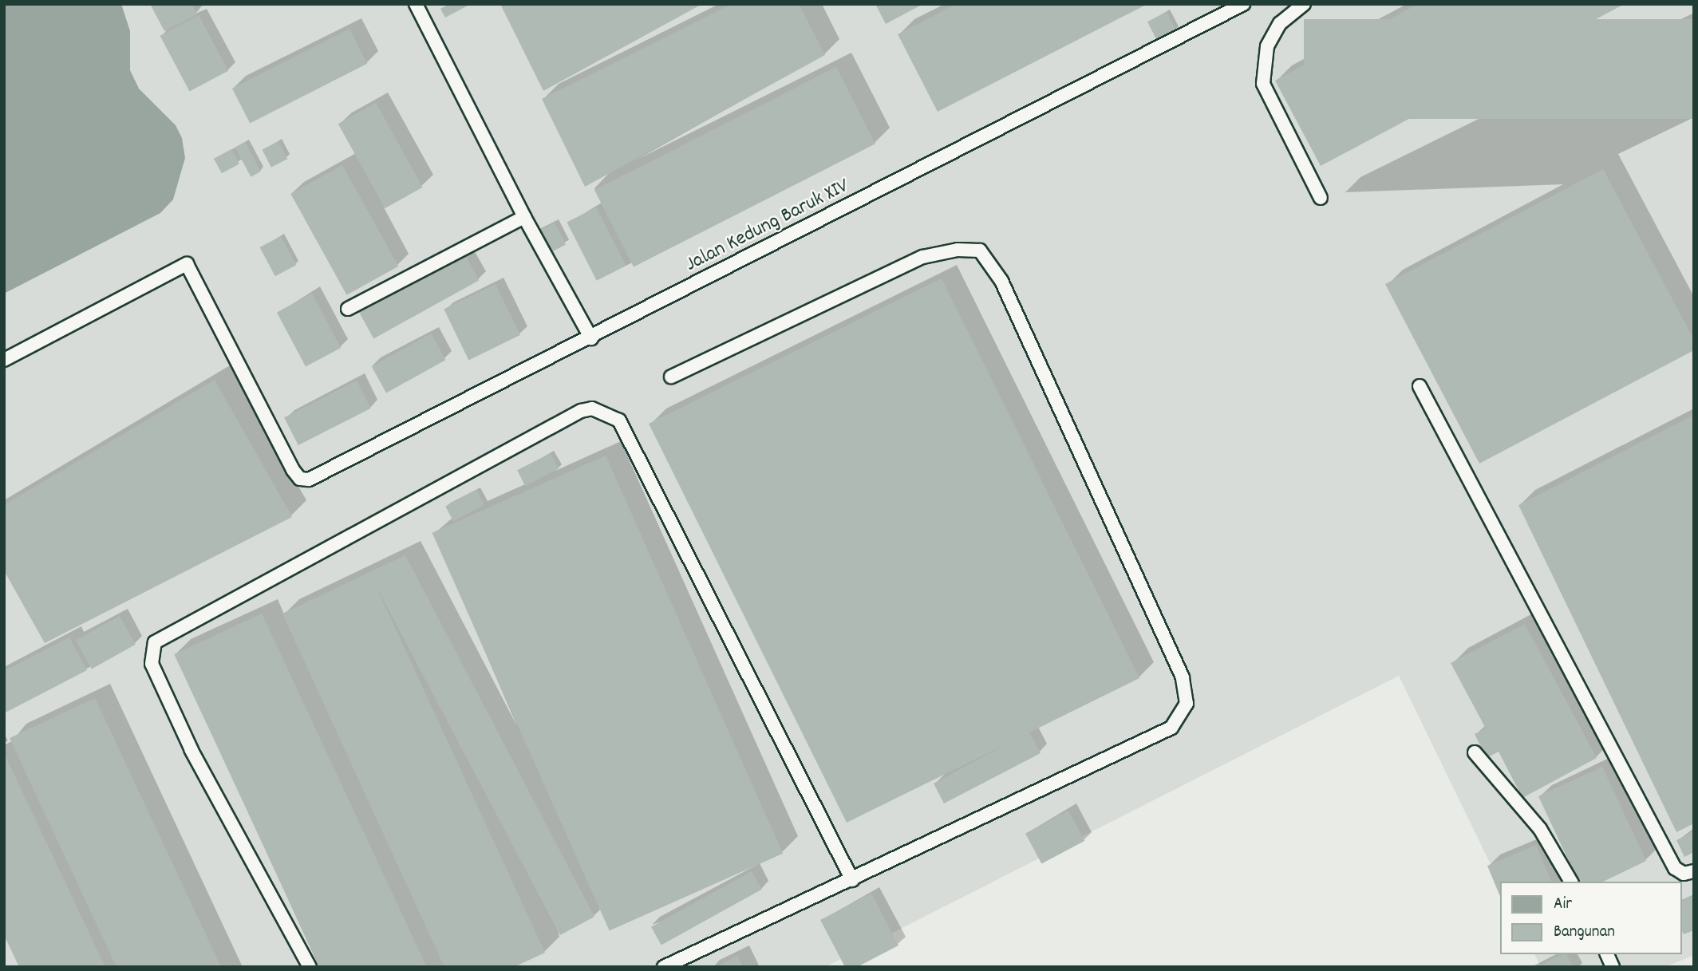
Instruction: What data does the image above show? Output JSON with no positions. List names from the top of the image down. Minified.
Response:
{"streets":{"lane":["Jalan Kedung Baruk XIV"]},"legend":["Air","Bangunan"]}
